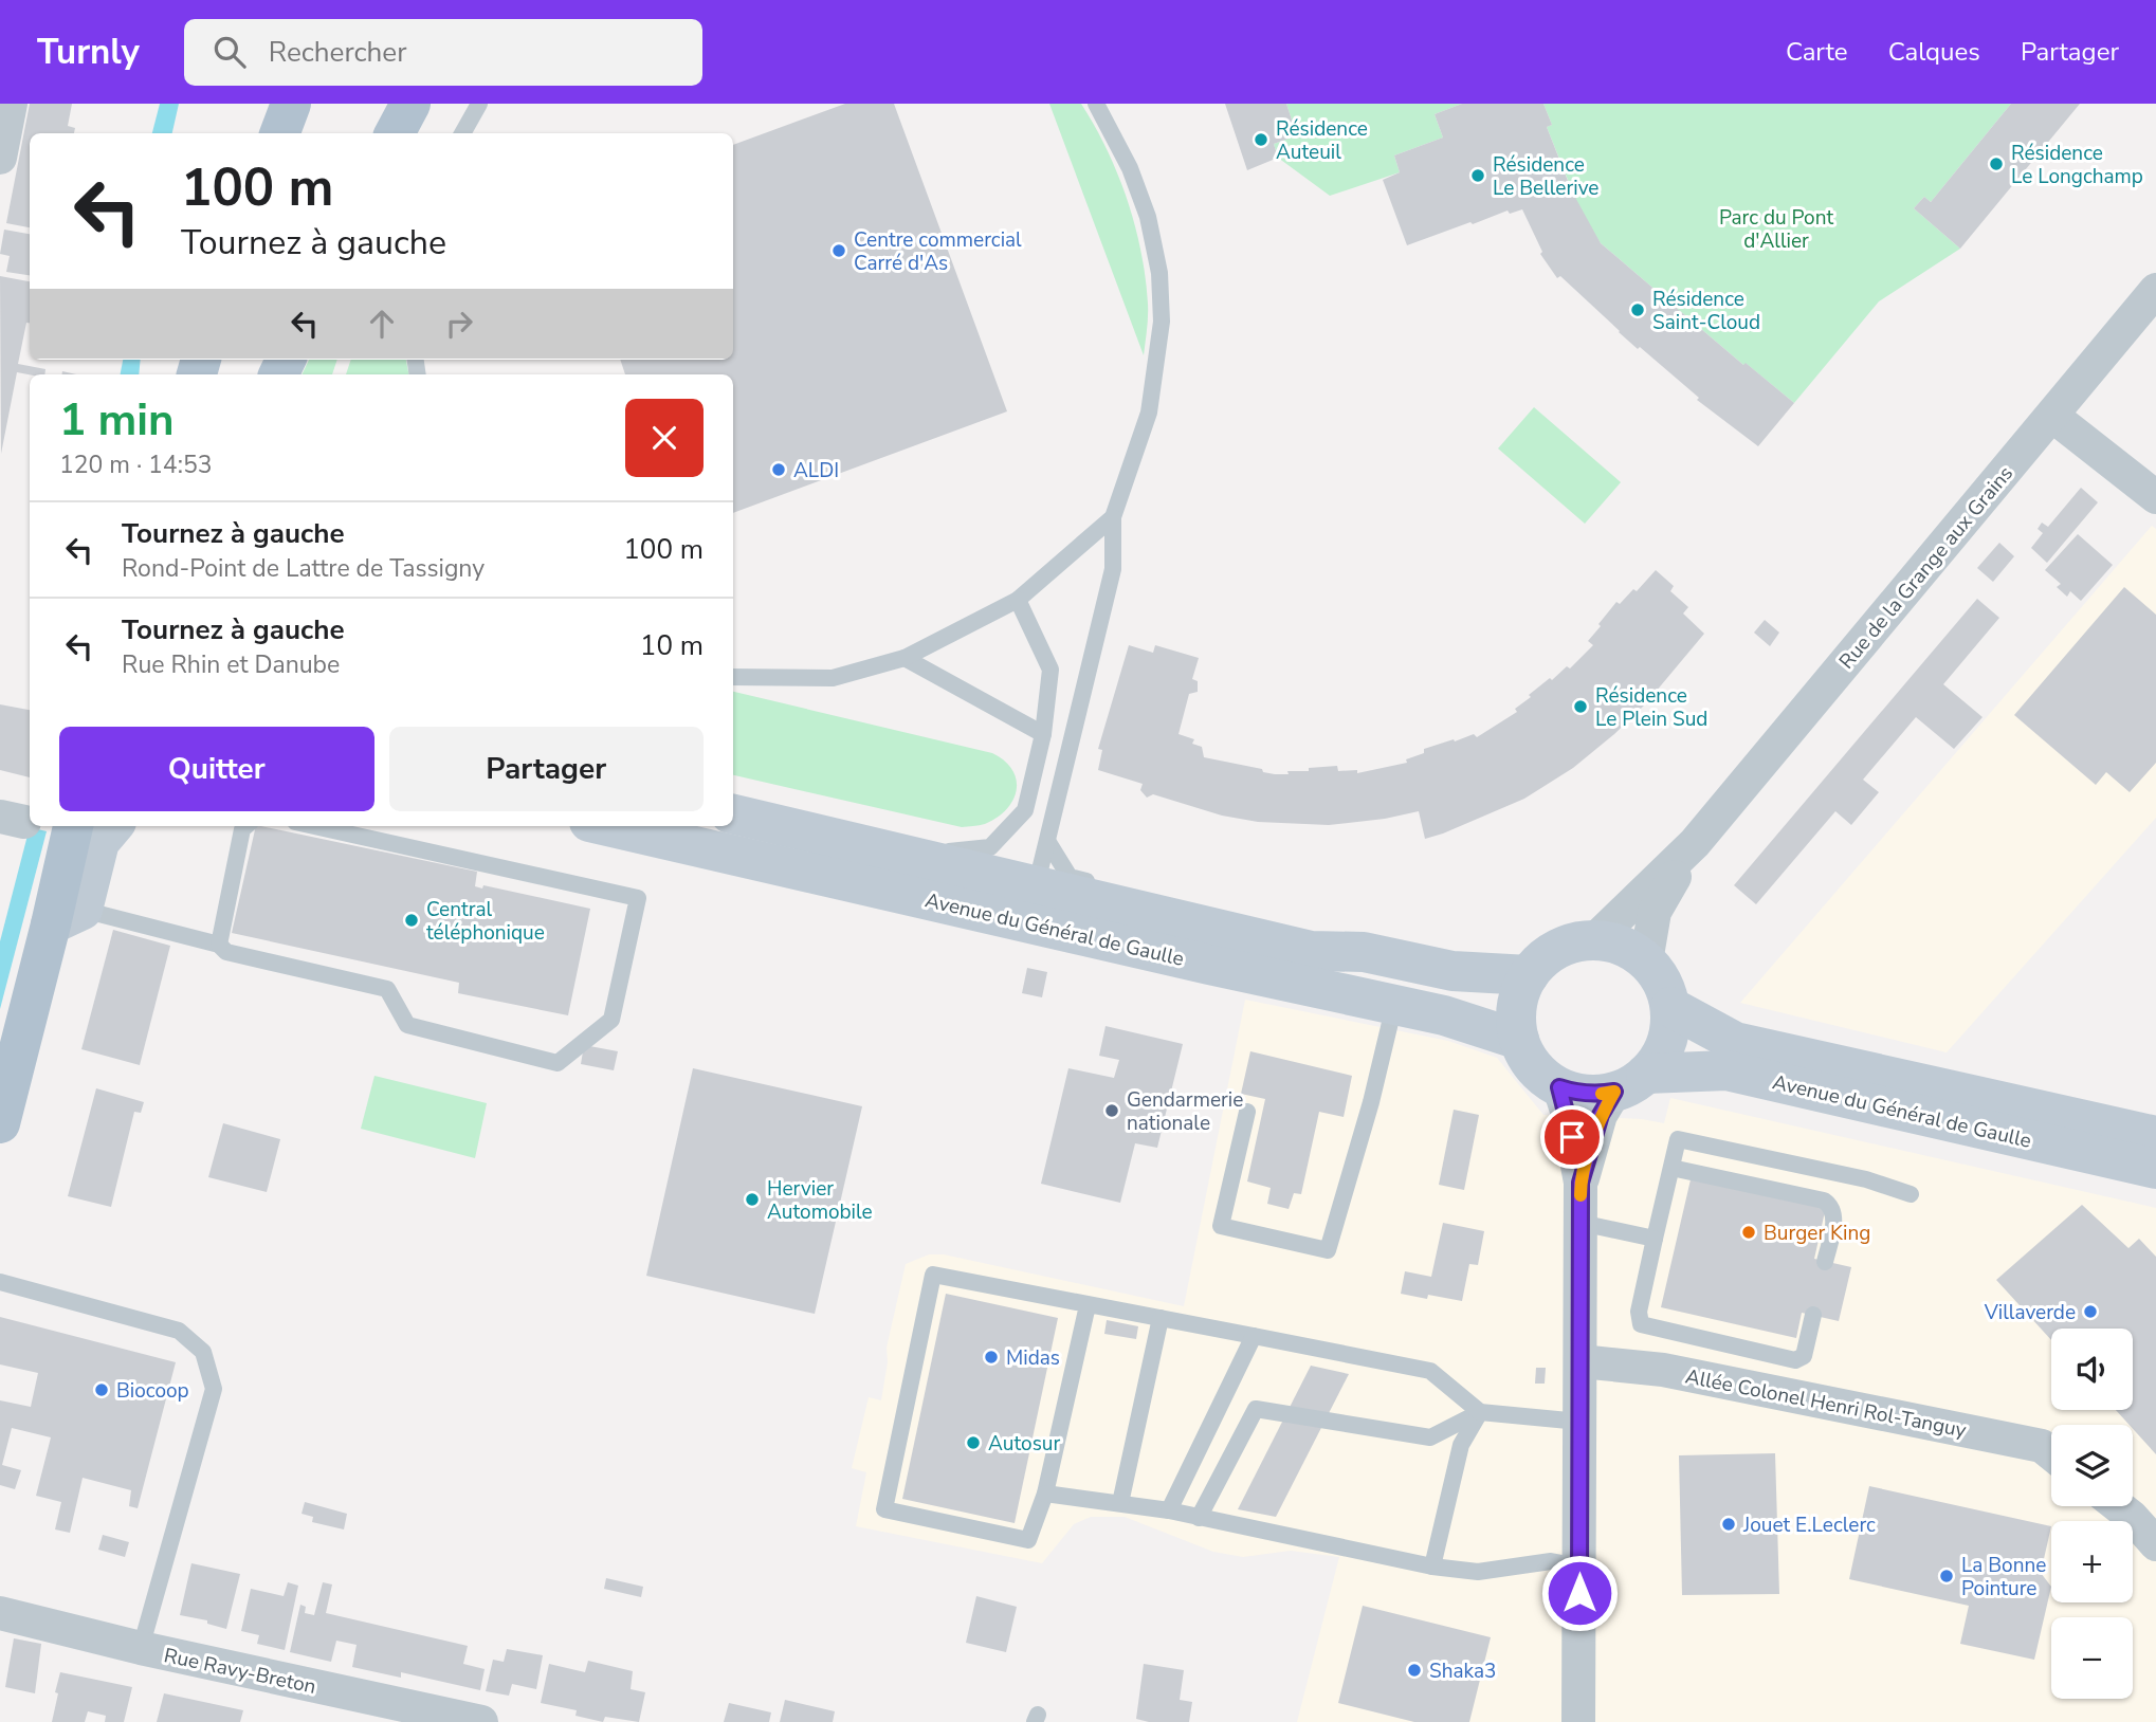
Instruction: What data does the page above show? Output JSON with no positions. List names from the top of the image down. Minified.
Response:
{"streets":{"main road":["Avenue du Général de Gaulle"],"street":["Rue de la Grange aux Grains","Allée Colonel Henri Rol-Tanguy","Rue Ravy-Breton"]},"crossings":[["Rue de la Grange aux Grains","Avenue du Général de Gaulle"]],"parks":["Parc du Pont d'Allier"],"places":["Résidence Auteuil","Résidence Le Longchamp","Résidence Le Bellerive","Centre commercial Carré d'As","Résidence Saint-Cloud","ALDI","Résidence Le Plein Sud","Central téléphonique","Gendarmerie nationale","Hervier Automobile","Burger King","Villaverde","Midas","Biocoop","Autosur","Jouet E.Leclerc","La Bonne Pointure","Shaka3"],"page":{"header":"Turnly","search":"Rechercher","nav":["Carte","Calques","Partager"],"turn":["100 m","Tournez à gauche"],"heading":["1 min","120 m · 14:53"],"list":[{"name":"Tournez à gauche","note":"Rond-Point de Lattre de Tassigny","value":"100 m"},{"name":"Tournez à gauche","note":"Rue Rhin et Danube","value":"10 m"}],"buttons":["Quitter","Partager"],"map_buttons":["+","−"]}}
